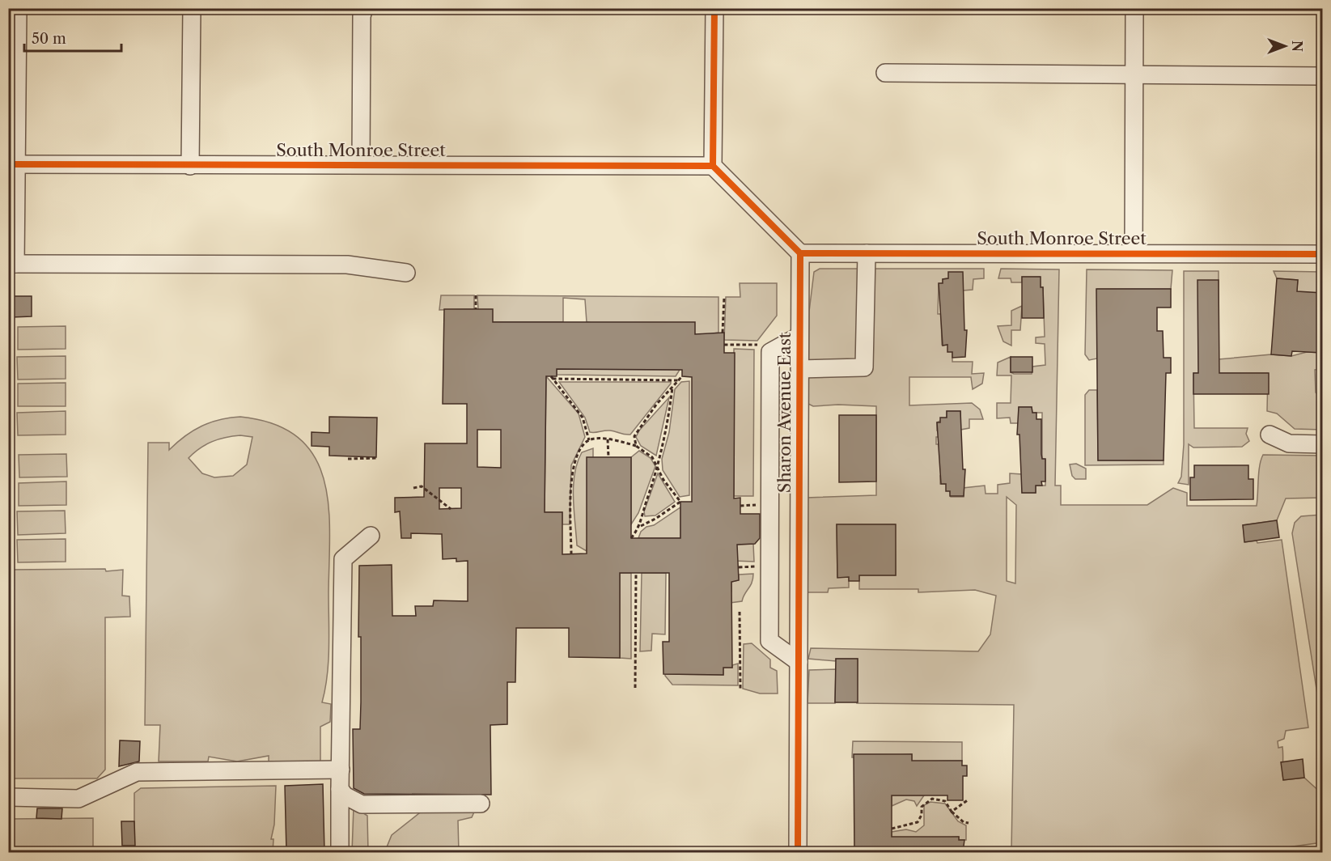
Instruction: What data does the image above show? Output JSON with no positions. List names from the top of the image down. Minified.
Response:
{"streets":{"street":["South Monroe Street","Sharon Avenue East"]},"crossings":[["South Monroe Street","Sharon Avenue East"]],"scale_bar":"50 m","north":"right"}
